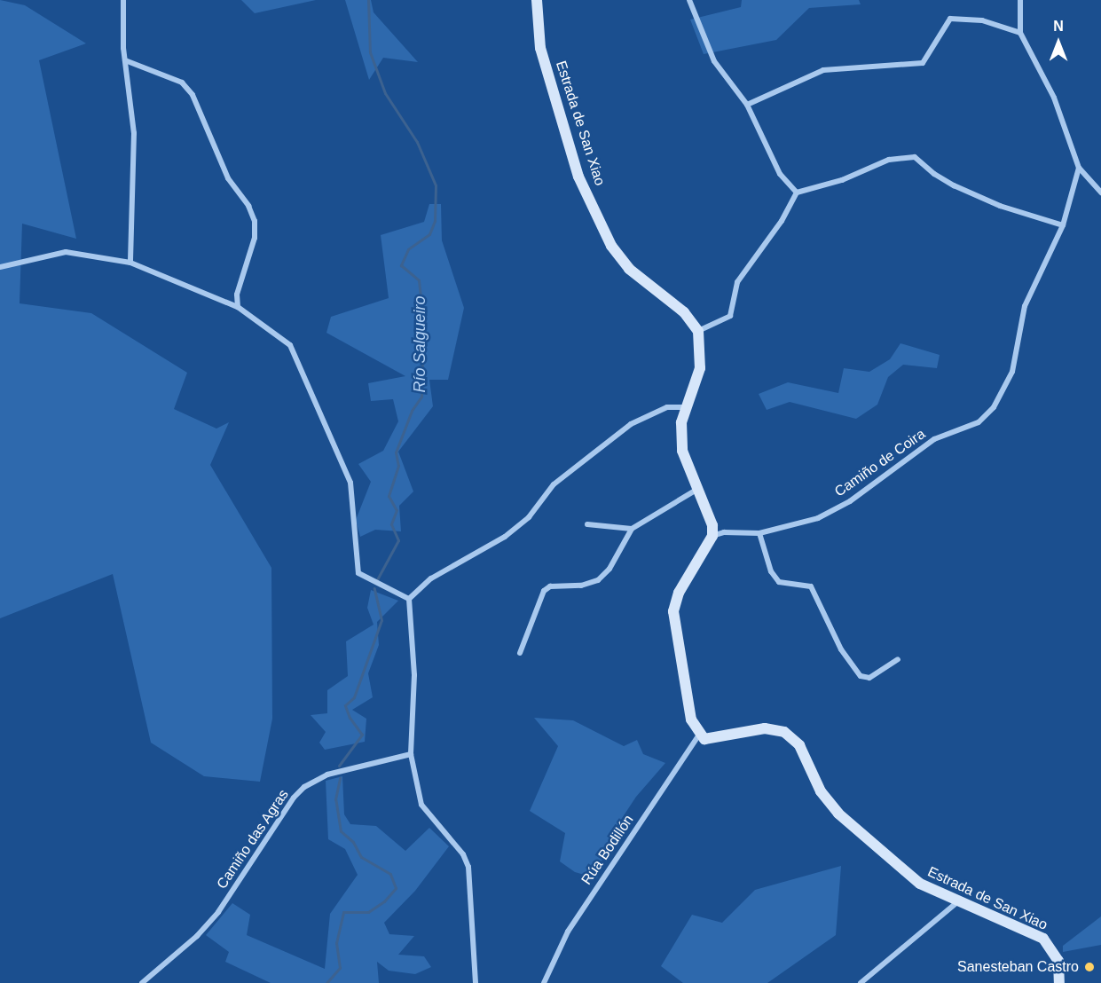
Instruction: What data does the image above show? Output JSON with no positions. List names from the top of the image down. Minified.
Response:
{"streets":{"street":["Estrada de San Xiao","Camiño de Coira","Camiño das Agras","Rúa Bodillón"]},"crossings":[["Estrada de San Xiao","Rúa Bodillón"]],"water":["Río Salgueiro"],"places":["Sanesteban Castro"],"north":"top"}
